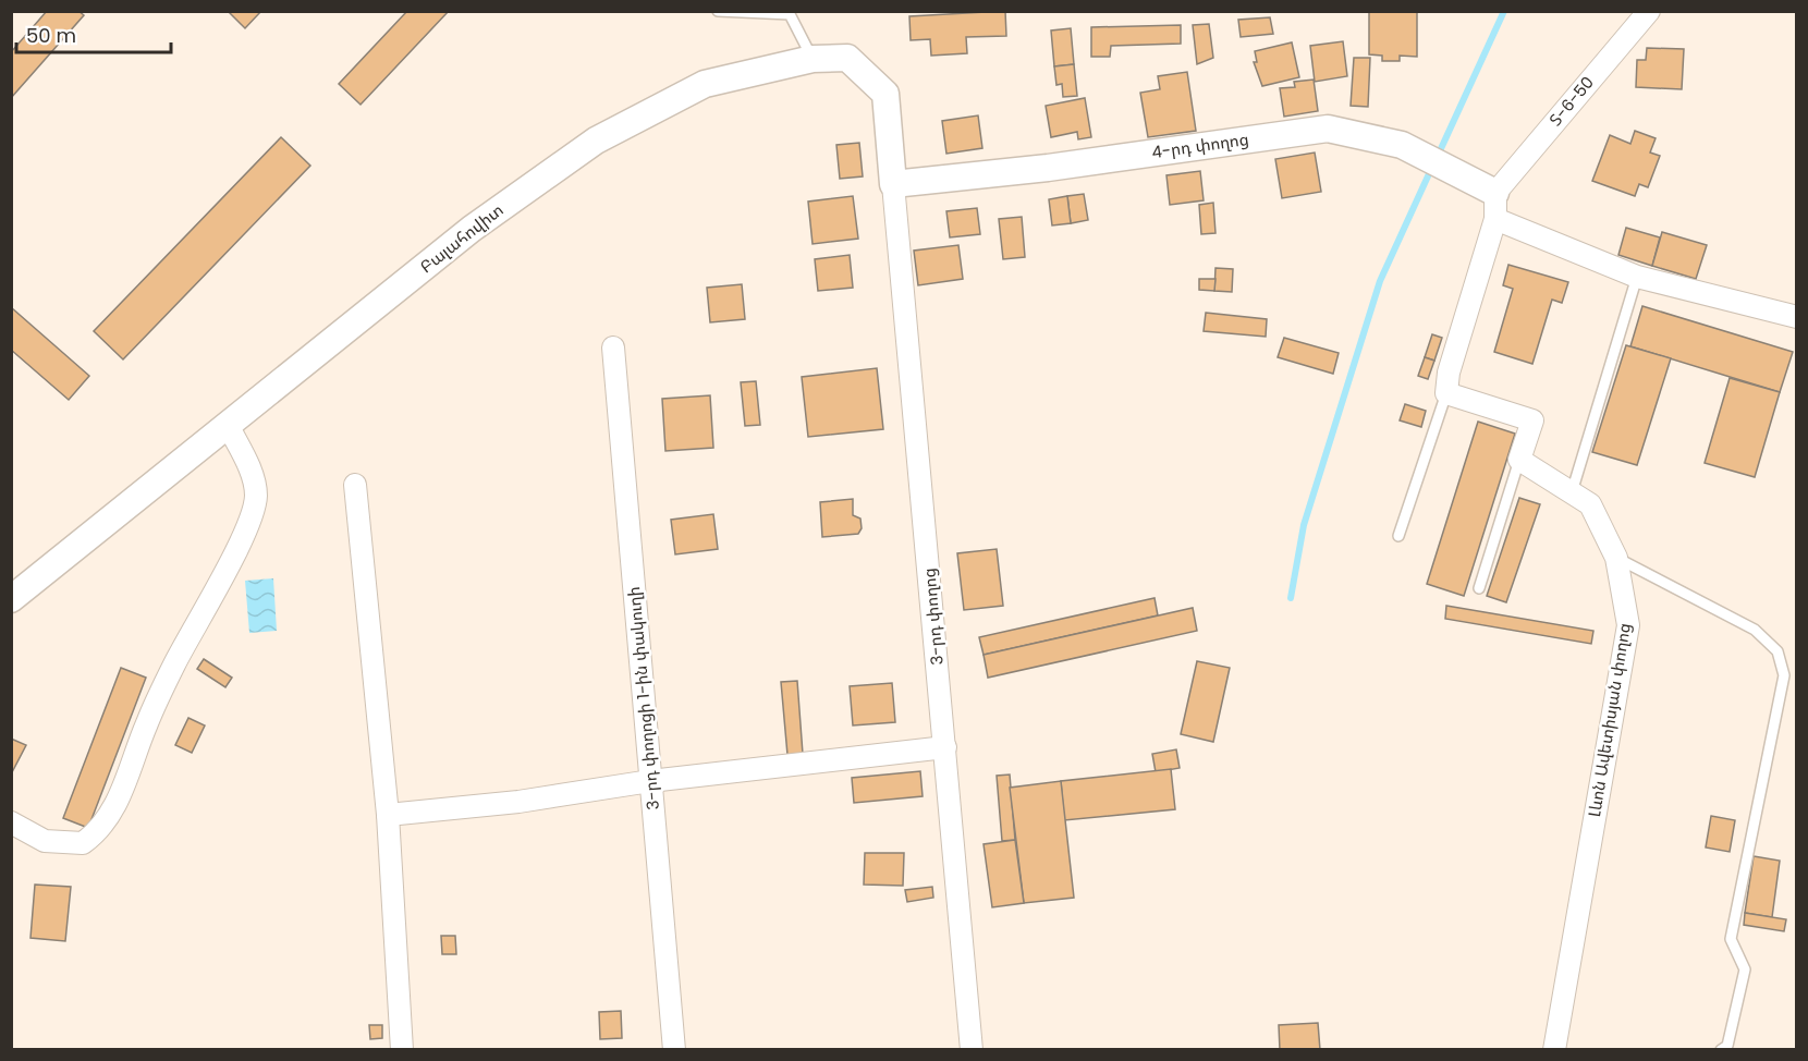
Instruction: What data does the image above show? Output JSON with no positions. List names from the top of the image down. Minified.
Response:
{"streets":{"street":["Տ-6-50","4-րդ փողոց","Բալահովիտ","3-րդ փողոց","3-րդ փողոցի 1-ին փակուղի","Լևոն Ավետիսյան փողոց"]},"crossings":[["Տ-6-50","4-րդ փողոց"],["4-րդ փողոց","Բալահովիտ"],["4-րդ փողոց","3-րդ փողոց"],["Բալահովիտ","3-րդ փողոց"]],"scale_bar":"50 m"}
